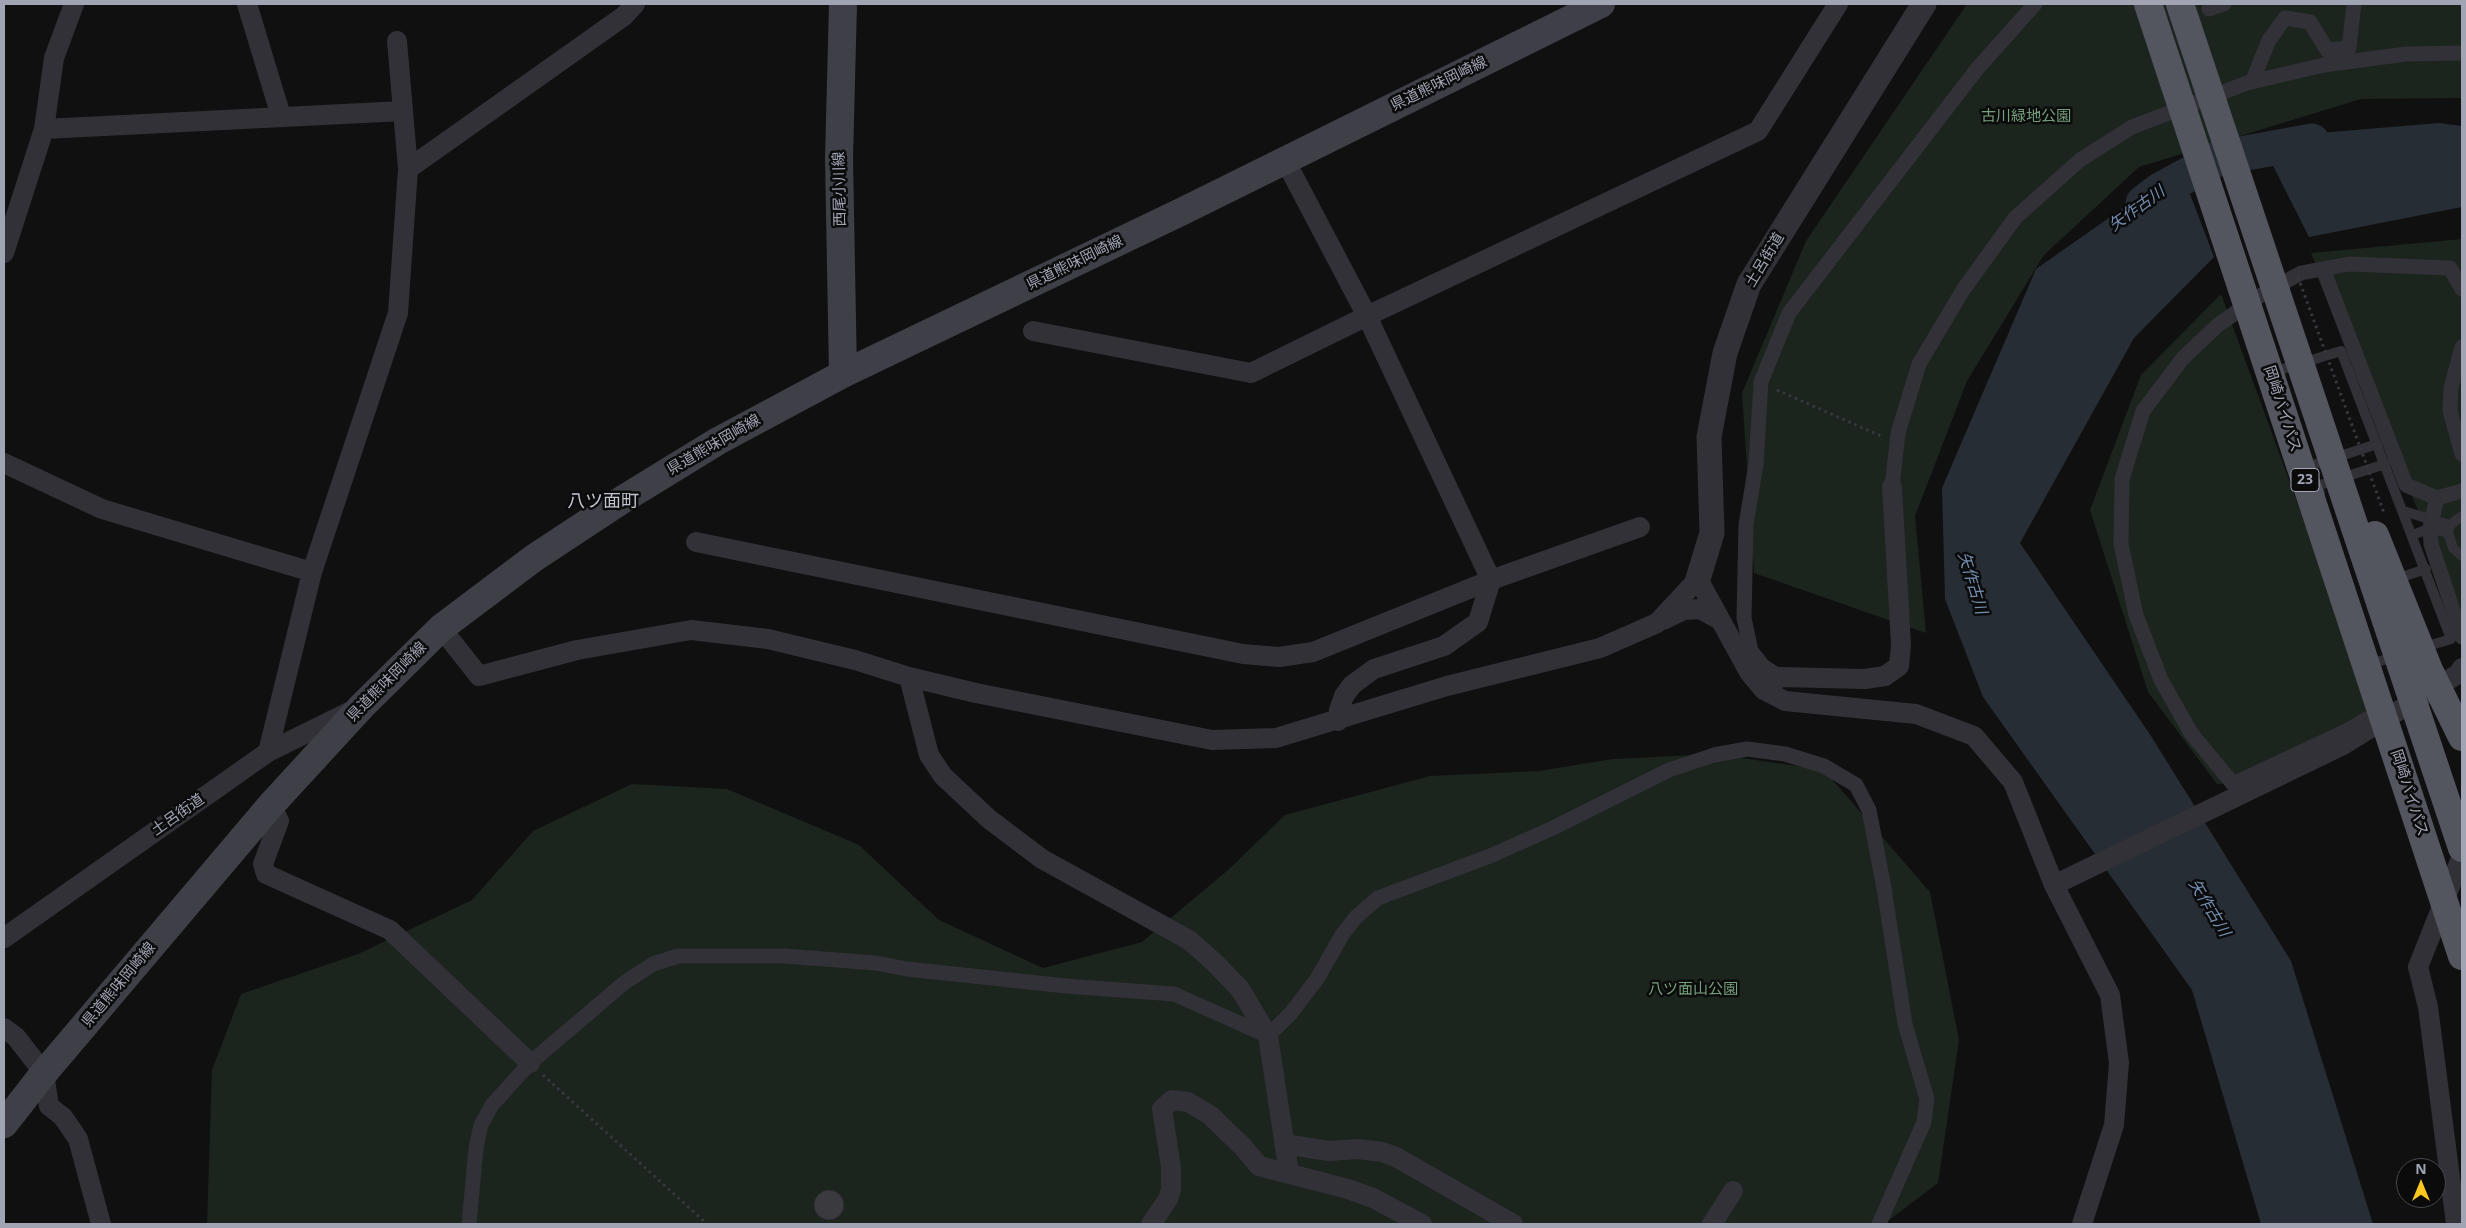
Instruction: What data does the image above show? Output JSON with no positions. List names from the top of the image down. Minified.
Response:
{"streets":{"highway":["岡崎バイパス","23"],"main road":["県道熊味岡崎線","西尾小川線"],"street":["土呂街道"]},"crossings":[["県道熊味岡崎線","西尾小川線"],["県道熊味岡崎線","土呂街道"],["岡崎バイパス","23"]],"districts":["八ツ面町"],"water":["矢作古川"],"parks":["古川緑地公園","八ツ面山公園"],"north":"top"}
